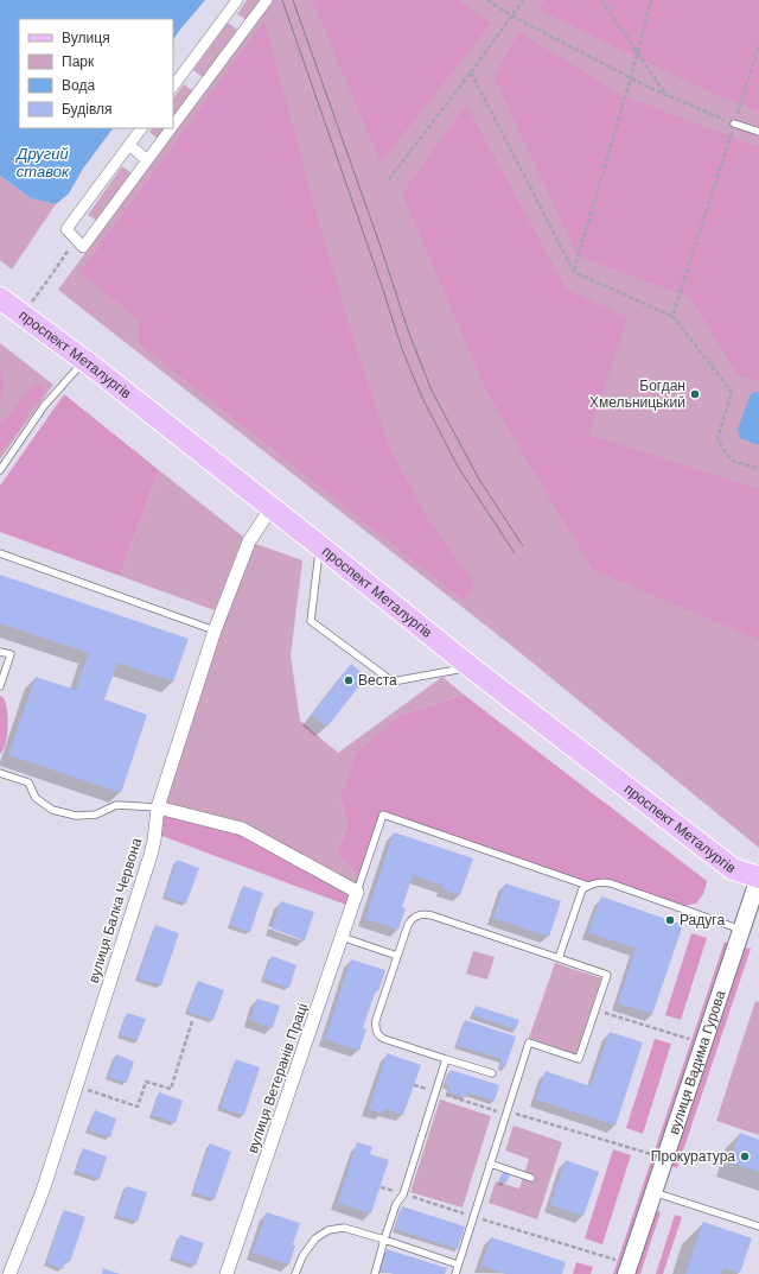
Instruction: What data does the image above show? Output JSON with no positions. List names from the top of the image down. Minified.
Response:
{"streets":{"main road":["проспект Металургів"],"street":["вулиця Балка Червона","вулиця Вадима Гурова","вулиця Ветеранів Праці"]},"crossings":[["проспект Металургів","вулиця Балка Червона"],["проспект Металургів","вулиця Вадима Гурова"]],"water":["Другий ставок"],"places":["Богдан Хмельницький","Веста","Радуга","Прокуратура"],"legend":["Вулиця","Парк","Вода","Будівля"]}
